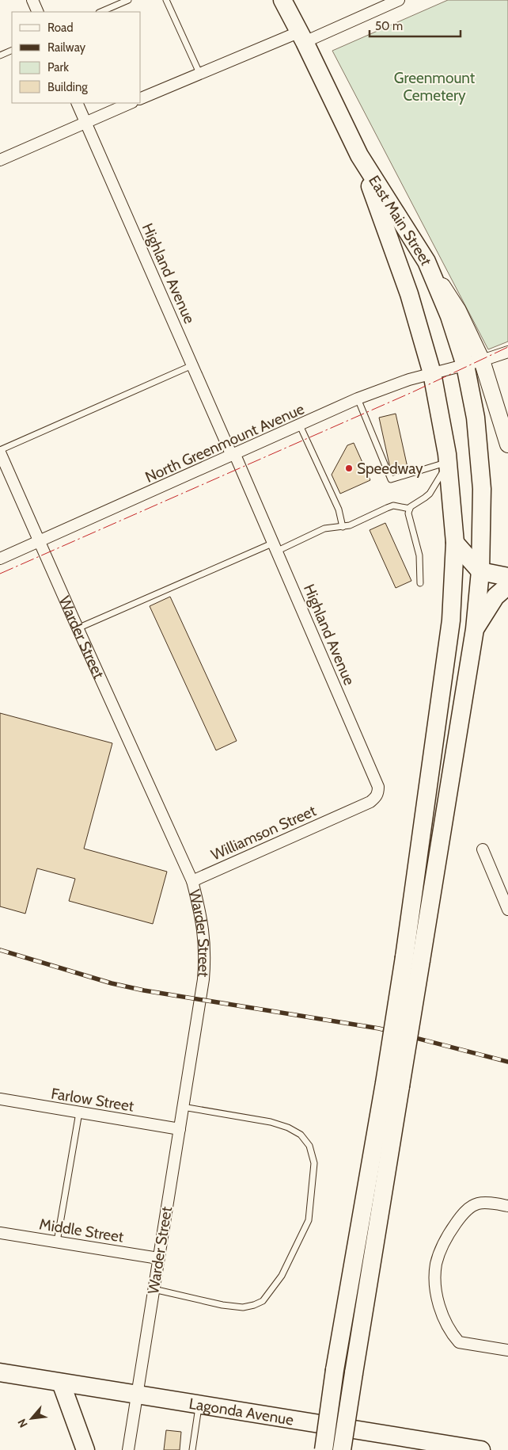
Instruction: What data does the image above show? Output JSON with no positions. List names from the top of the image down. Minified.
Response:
{"streets":{"main road":["East Main Street","Lagonda Avenue"],"street":["Highland Avenue","North Greenmount Avenue","Warder Street","Williamson Street","Farlow Street","Middle Street"]},"crossings":[["East Main Street","North Greenmount Avenue"],["Highland Avenue","North Greenmount Avenue"],["Highland Avenue","Williamson Street"],["North Greenmount Avenue","Warder Street"],["Warder Street","Williamson Street"],["Warder Street","Farlow Street"],["Warder Street","Middle Street"],["Warder Street","Lagonda Avenue"]],"parks":["Greenmount Cemetery"],"places":["Speedway"],"legend":["Road","Railway","Park","Building"],"scale_bar":"50 m","north":"bottom left"}
